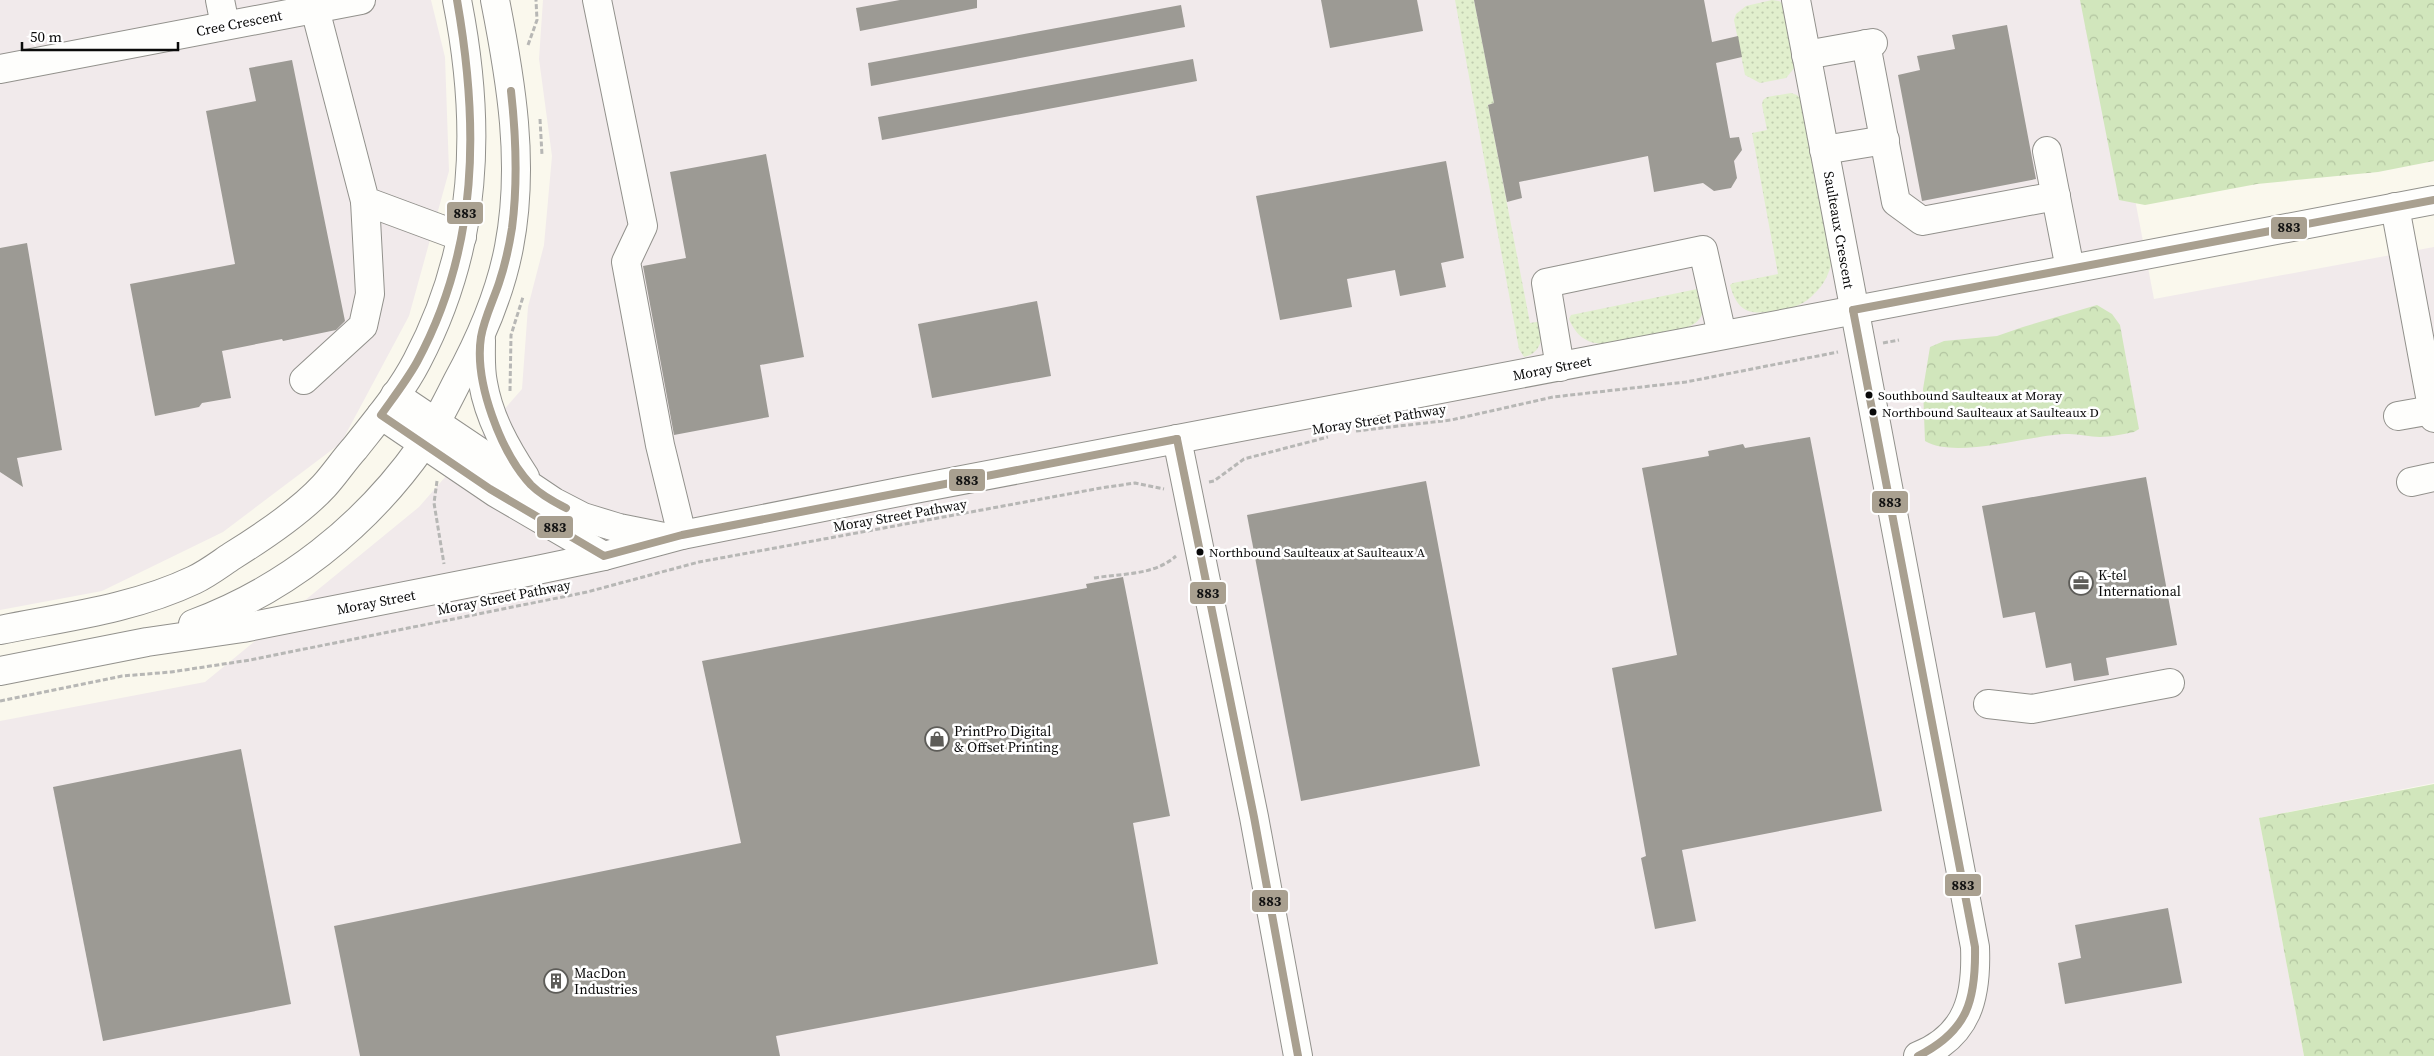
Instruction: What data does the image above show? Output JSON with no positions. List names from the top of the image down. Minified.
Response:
{"streets":{"street":["Cree Crescent","Saulteaux Crescent","Moray Street"],"path":["Moray Street Pathway"]},"crossings":[["Saulteaux Crescent","Moray Street"]],"places":{"other":["Southbound Saulteaux at Moray","Northbound Saulteaux at Saulteaux D","Northbound Saulteaux at Saulteaux A"],"office":["K-tel International"],"shop":["PrintPro Digital & Offset Printing"],"building":["MacDon Industries"]},"lines":["transit line 883"],"scale_bar":"50 m"}
